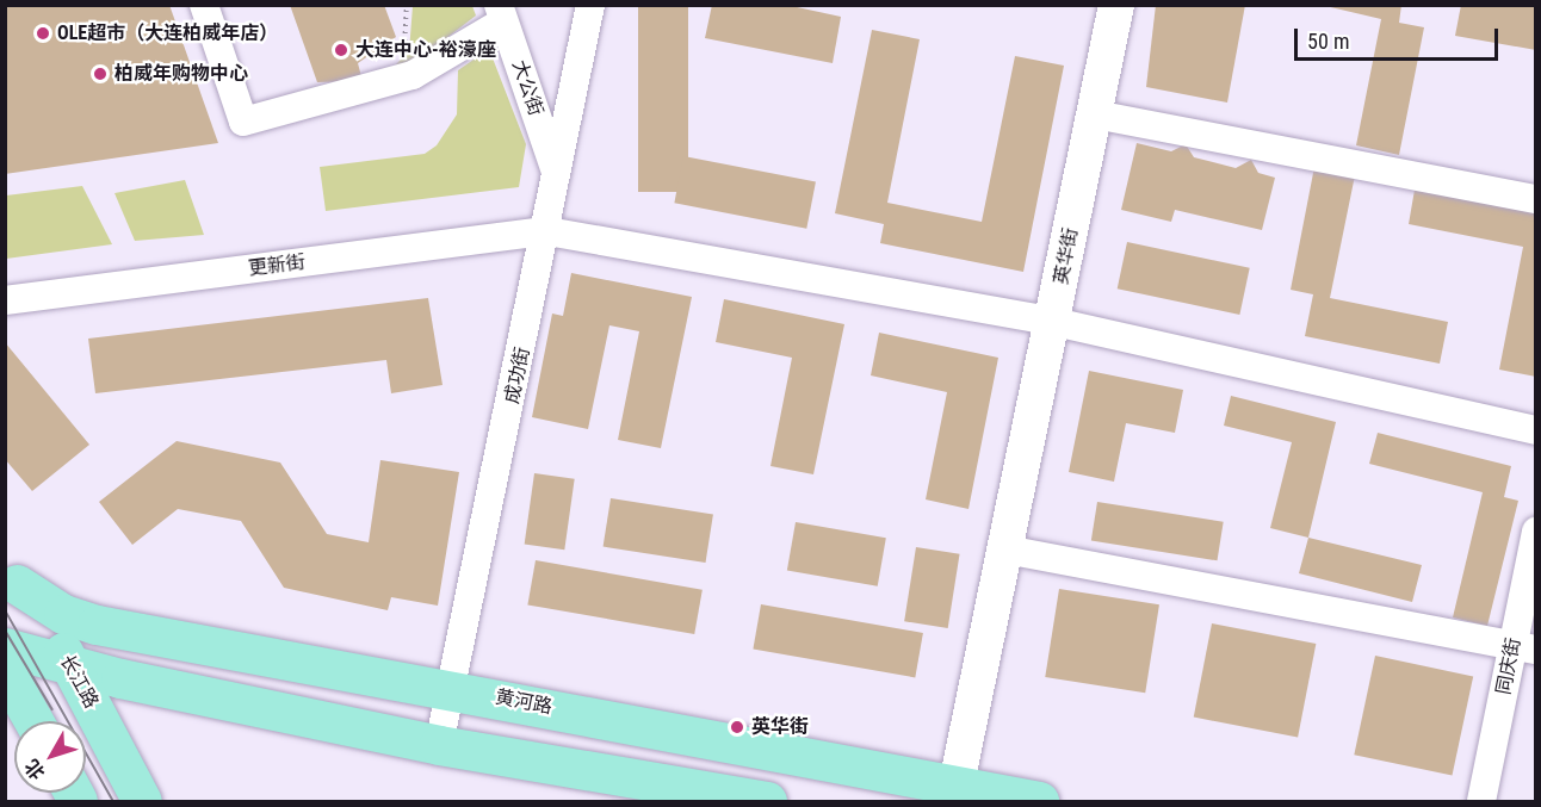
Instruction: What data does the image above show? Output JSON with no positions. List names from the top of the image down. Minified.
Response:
{"streets":{"main road":["长江路","黄河路"],"street":["大公街","英华街","更新街","成功街","同庆街"]},"crossings":[["大公街","成功街"],["英华街","更新街"],["英华街","黄河路"],["更新街","成功街"],["成功街","黄河路"],["长江路","黄河路"]],"places":["OLE超市（大连柏威年店）","大连中心-裕濠座","柏威年购物中心","英华街"],"scale_bar":"50 m","north":"bottom left"}
